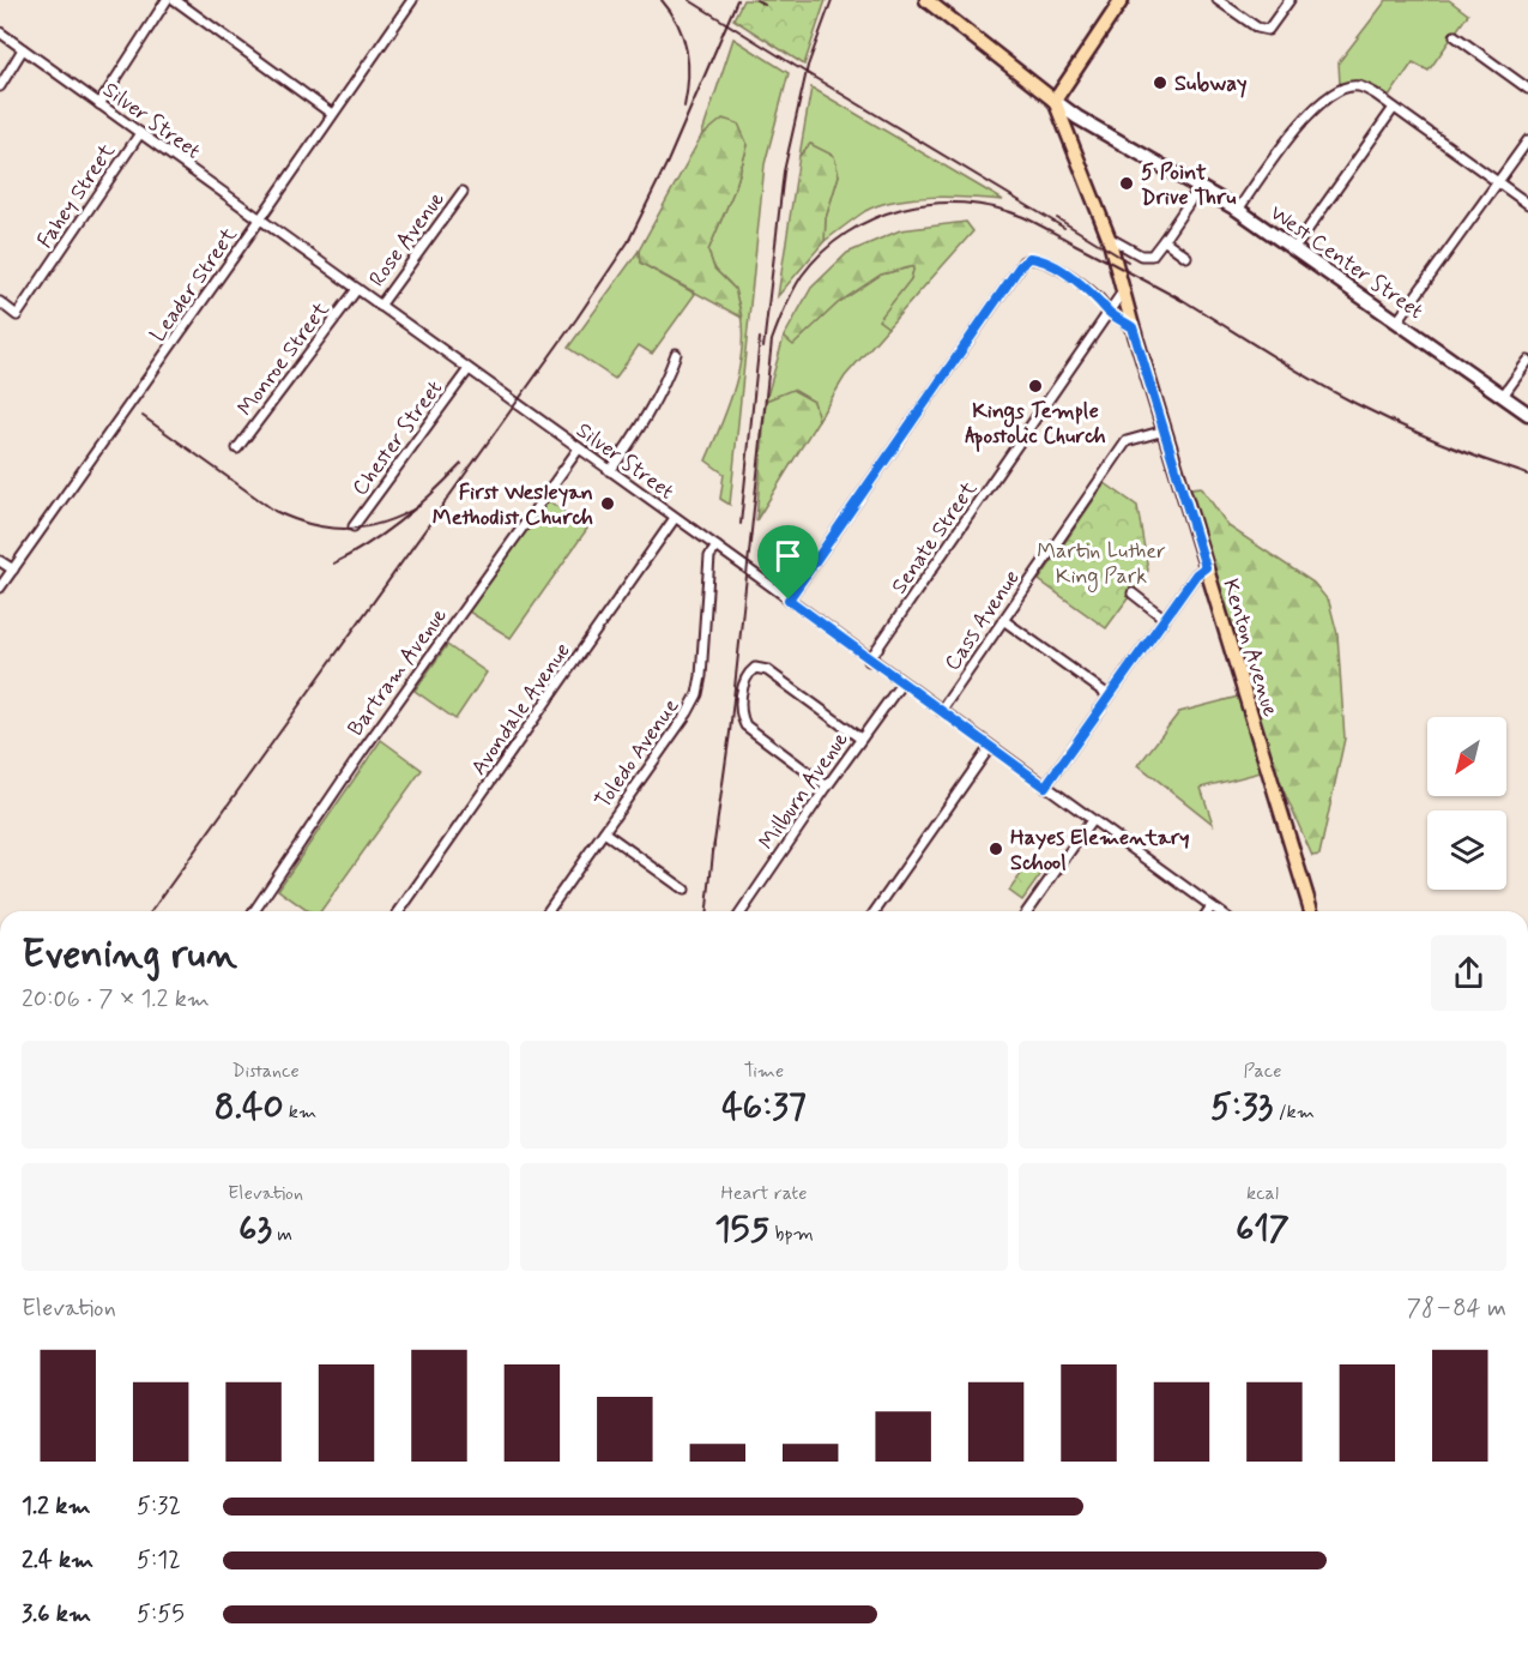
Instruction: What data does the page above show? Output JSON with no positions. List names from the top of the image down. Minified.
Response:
{"streets":{"main road":["West Center Street","Kenton Avenue"],"street":["Silver Street","Fahey Street","Rose Avenue","Leader Street","Monroe Street","Chester Street","Senate Street","Cass Avenue","Bartram Avenue","Avondale Avenue","Toledo Avenue","Milburn Avenue"]},"crossings":[["Silver Street","Fahey Street"],["Silver Street","Rose Avenue"],["Silver Street","Leader Street"],["Silver Street","Monroe Street"],["Silver Street","Chester Street"],["Silver Street","Senate Street"],["Silver Street","Cass Avenue"],["Silver Street","Bartram Avenue"],["Silver Street","Avondale Avenue"],["Silver Street","Toledo Avenue"],["Silver Street","Milburn Avenue"],["West Center Street","Kenton Avenue"],["Senate Street","Kenton Avenue"],["Cass Avenue","Kenton Avenue"]],"parks":["Martin Luther King Park"],"places":["Subway","5 Point Drive Thru","Kings Temple Apostolic Church","First Wesleyan Methodist Church","Hayes Elementary School"],"north":"bottom left","page":{"heading":["Evening run","20:06 · 7 × 1.2 km"],"stats":[["Distance","8.40 km"],["Time","46:37"],["Pace","5:33 /km"],["Elevation","63 m"],["Heart rate","155 bpm"],["kcal","617"]],"chart":["Elevation","78–84 m"],"list":[{"name":"1.2 km","note":"5:32"},{"name":"2.4 km","note":"5:12"},{"name":"3.6 km","note":"5:55"}]}}
